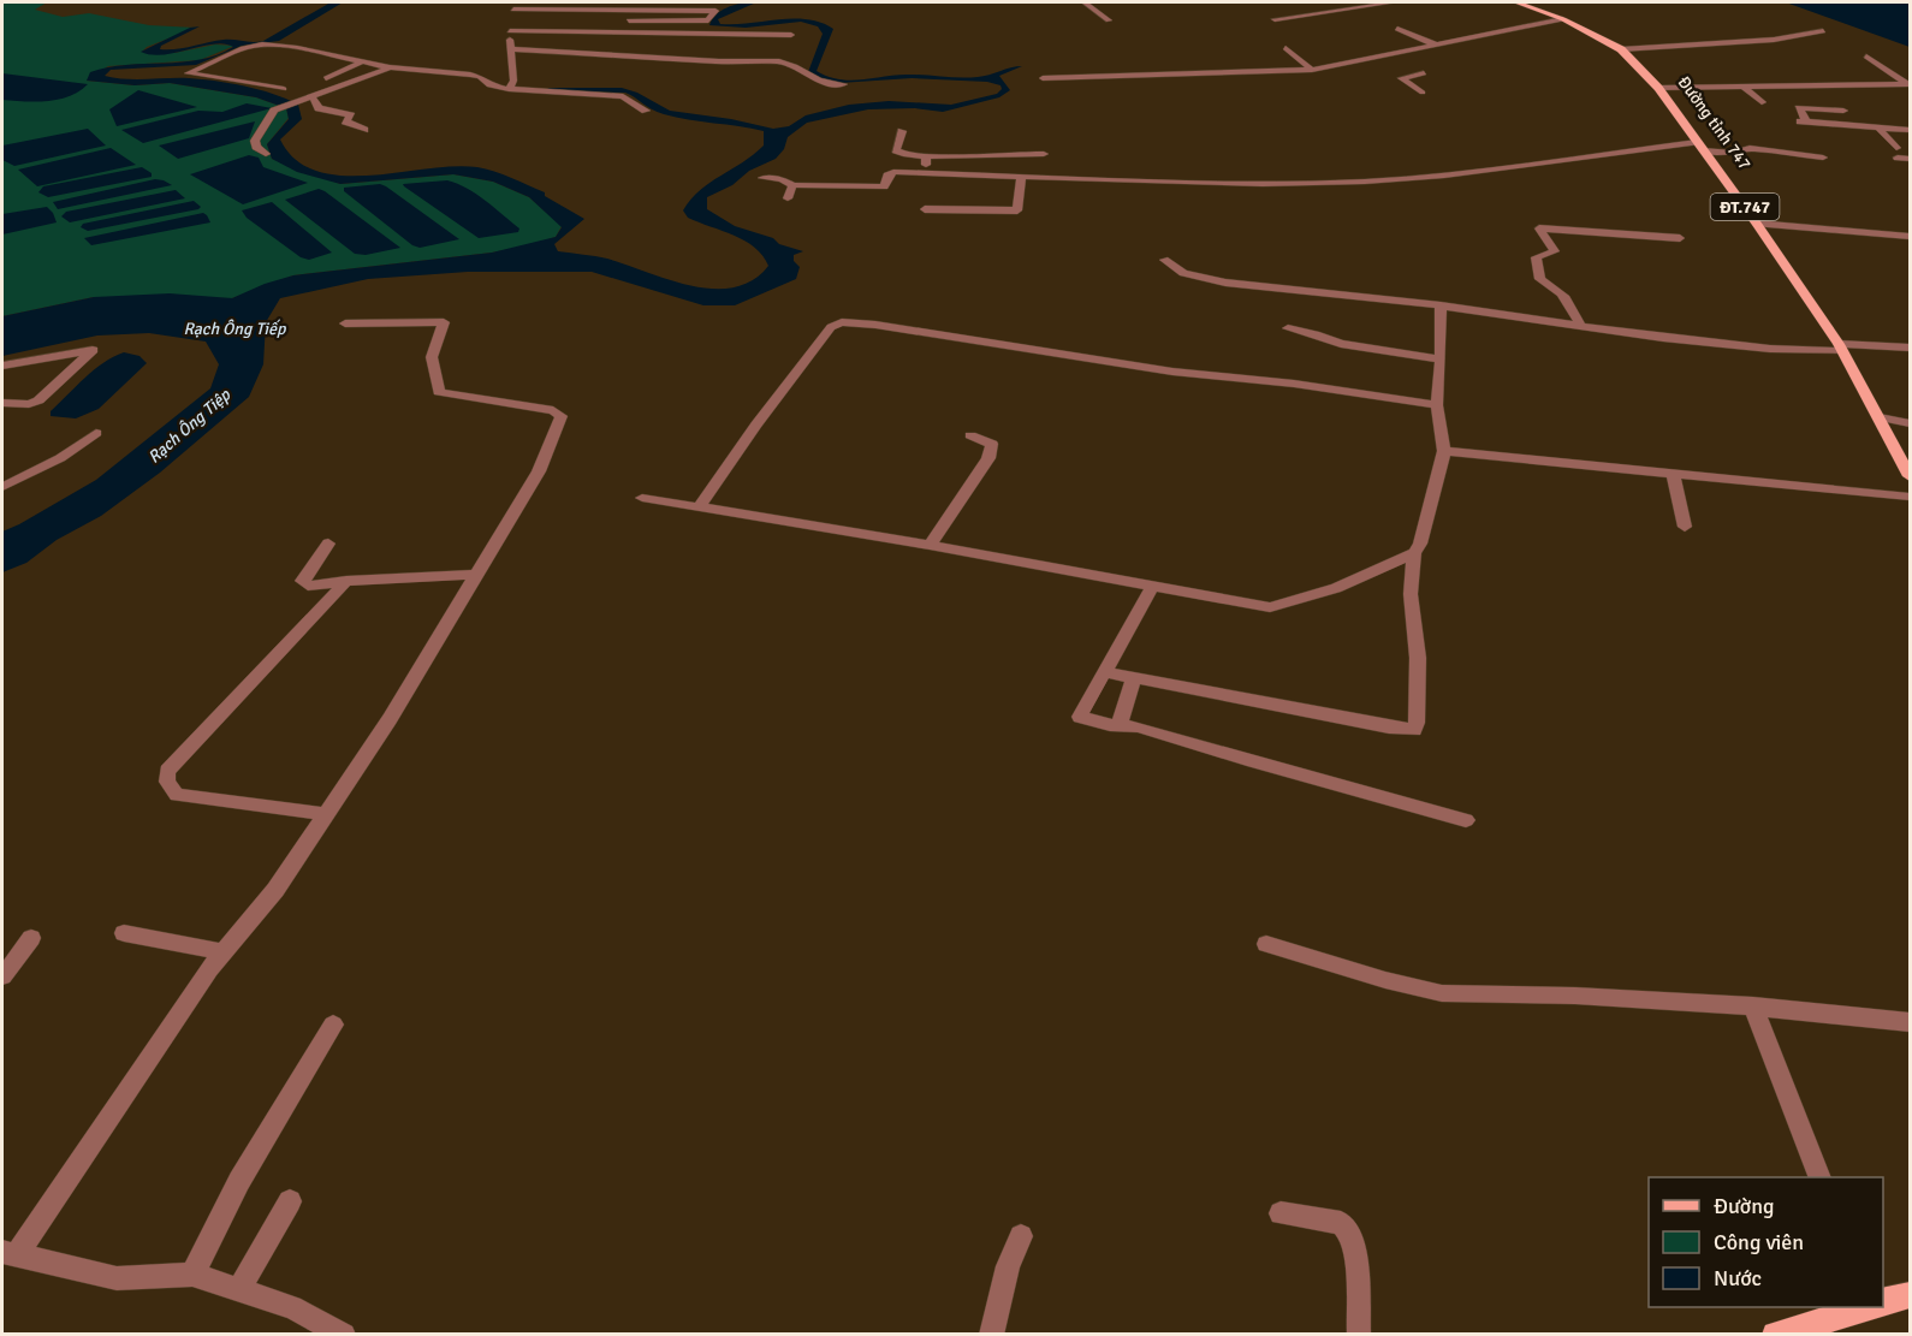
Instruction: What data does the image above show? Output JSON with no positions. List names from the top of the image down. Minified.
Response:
{"streets":{"main road":["Đường tỉnh 747","ĐT.747"]},"water":["Rạch Ông Tiếp","Rạch Ông Tiệp"],"legend":["Đường","Công viên","Nước"]}
